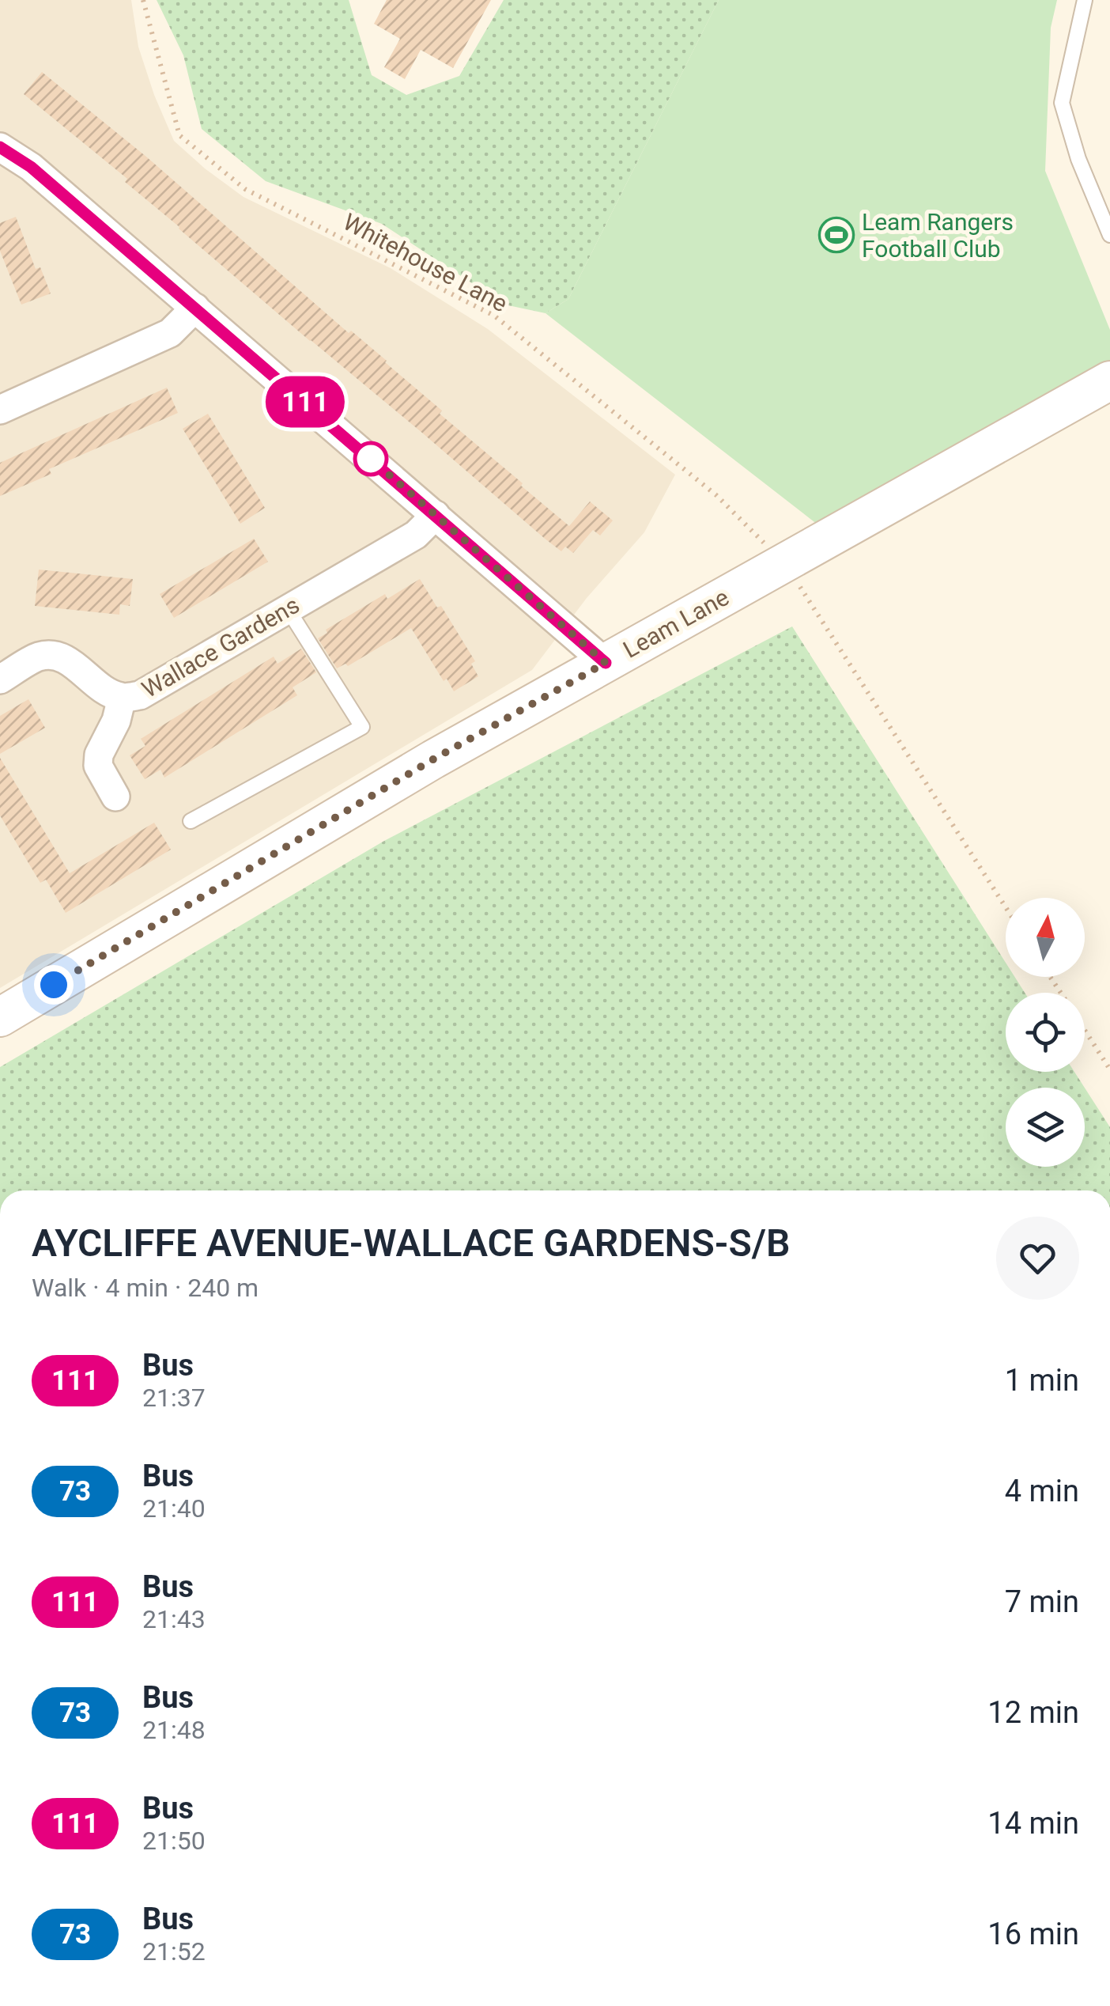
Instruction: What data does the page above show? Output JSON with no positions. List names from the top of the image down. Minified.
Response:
{"streets":{"main road":["Leam Lane"],"street":["Wallace Gardens"],"path":["Whitehouse Lane"]},"crossings":[["Whitehouse Lane","Leam Lane"]],"places":{"sports":["Leam Rangers Football Club"]},"lines":["bus line 111"],"north":"top","page":{"on_map":"111","heading":["AYCLIFFE AVENUE-WALLACE GARDENS-S/B","Walk · 4 min · 240 m"],"list":[{"mark":"111","name":"Bus","note":"21:37","value":"1 min"},{"mark":"73","name":"Bus","note":"21:40","value":"4 min"},{"mark":"111","name":"Bus","note":"21:43","value":"7 min"},{"mark":"73","name":"Bus","note":"21:48","value":"12 min"},{"mark":"111","name":"Bus","note":"21:50","value":"14 min"},{"mark":"73","name":"Bus","note":"21:52","value":"16 min"}]}}
